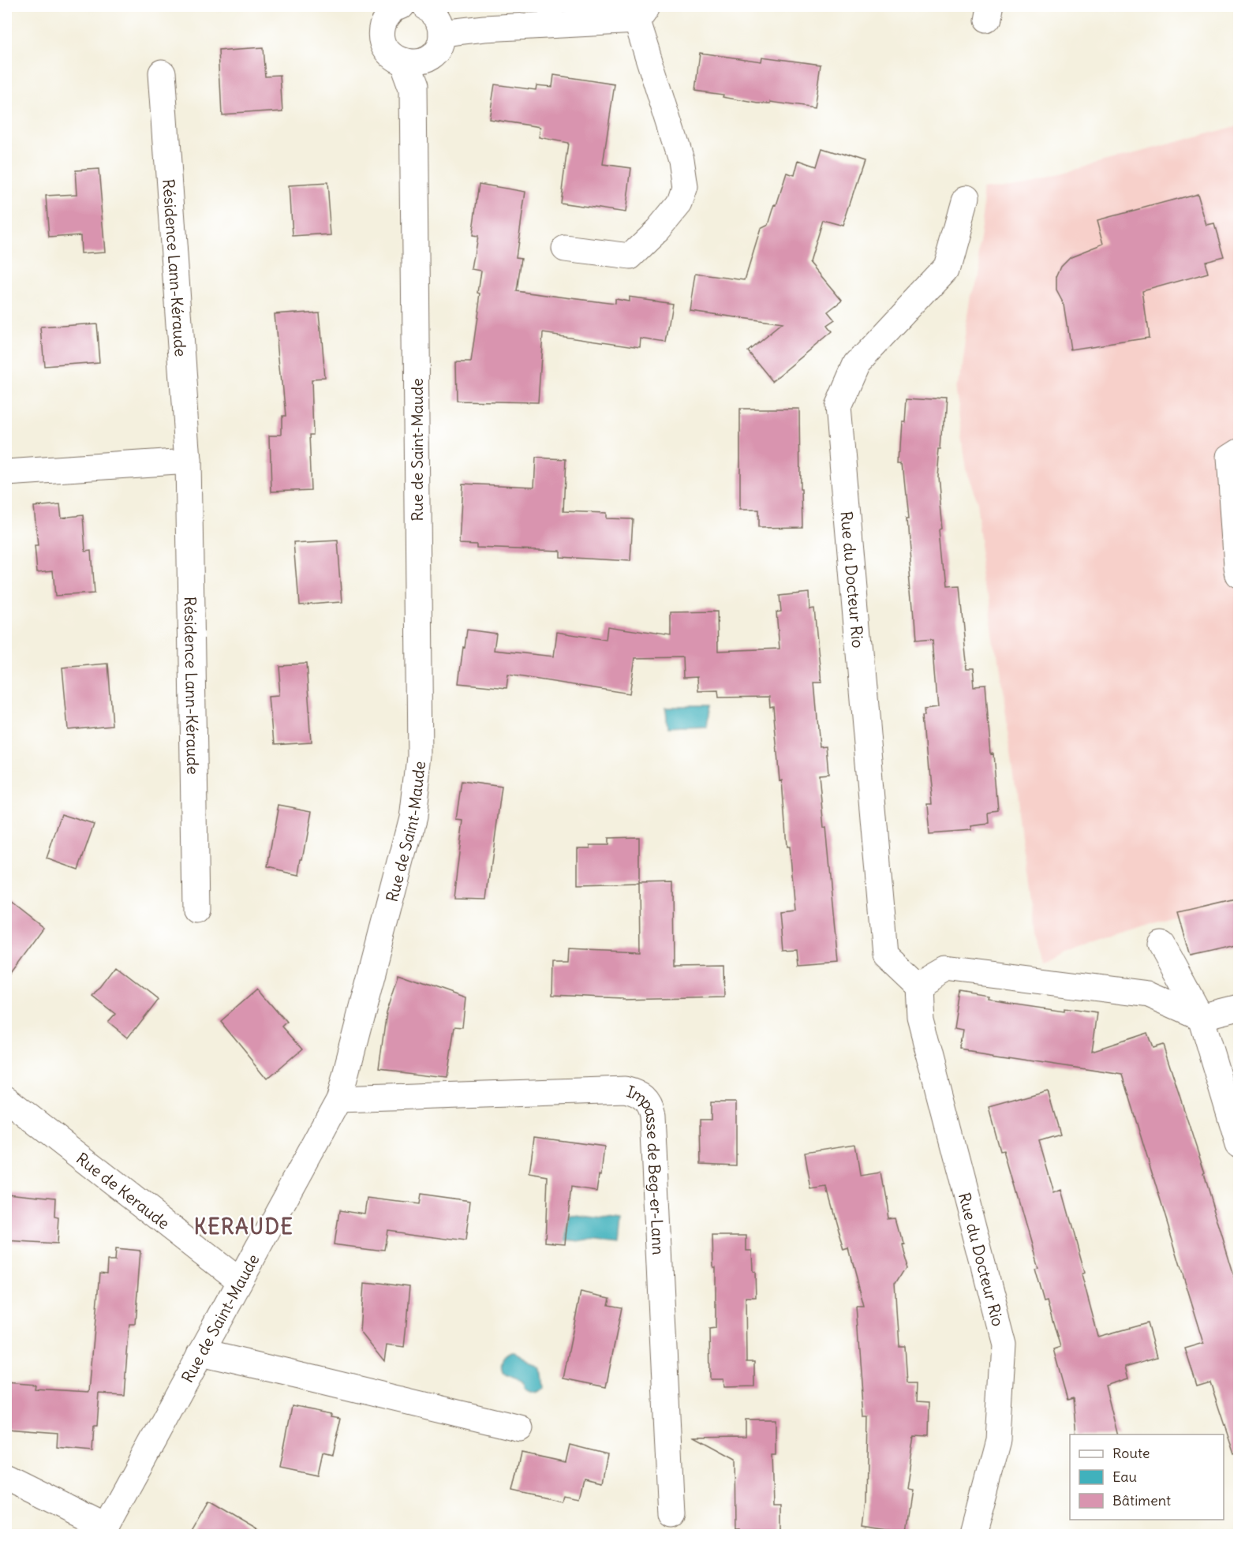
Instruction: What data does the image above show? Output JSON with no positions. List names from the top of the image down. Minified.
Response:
{"streets":{"street":["Résidence Lann-Kéraude","Rue de Saint-Maude","Rue du Docteur Rio","Impasse de Beg-er-Lann","Rue de Keraude"]},"crossings":[["Rue de Saint-Maude","Impasse de Beg-er-Lann"],["Rue de Saint-Maude","Rue de Keraude"]],"districts":["KERAUDE"],"legend":["Route","Eau","Bâtiment"]}
